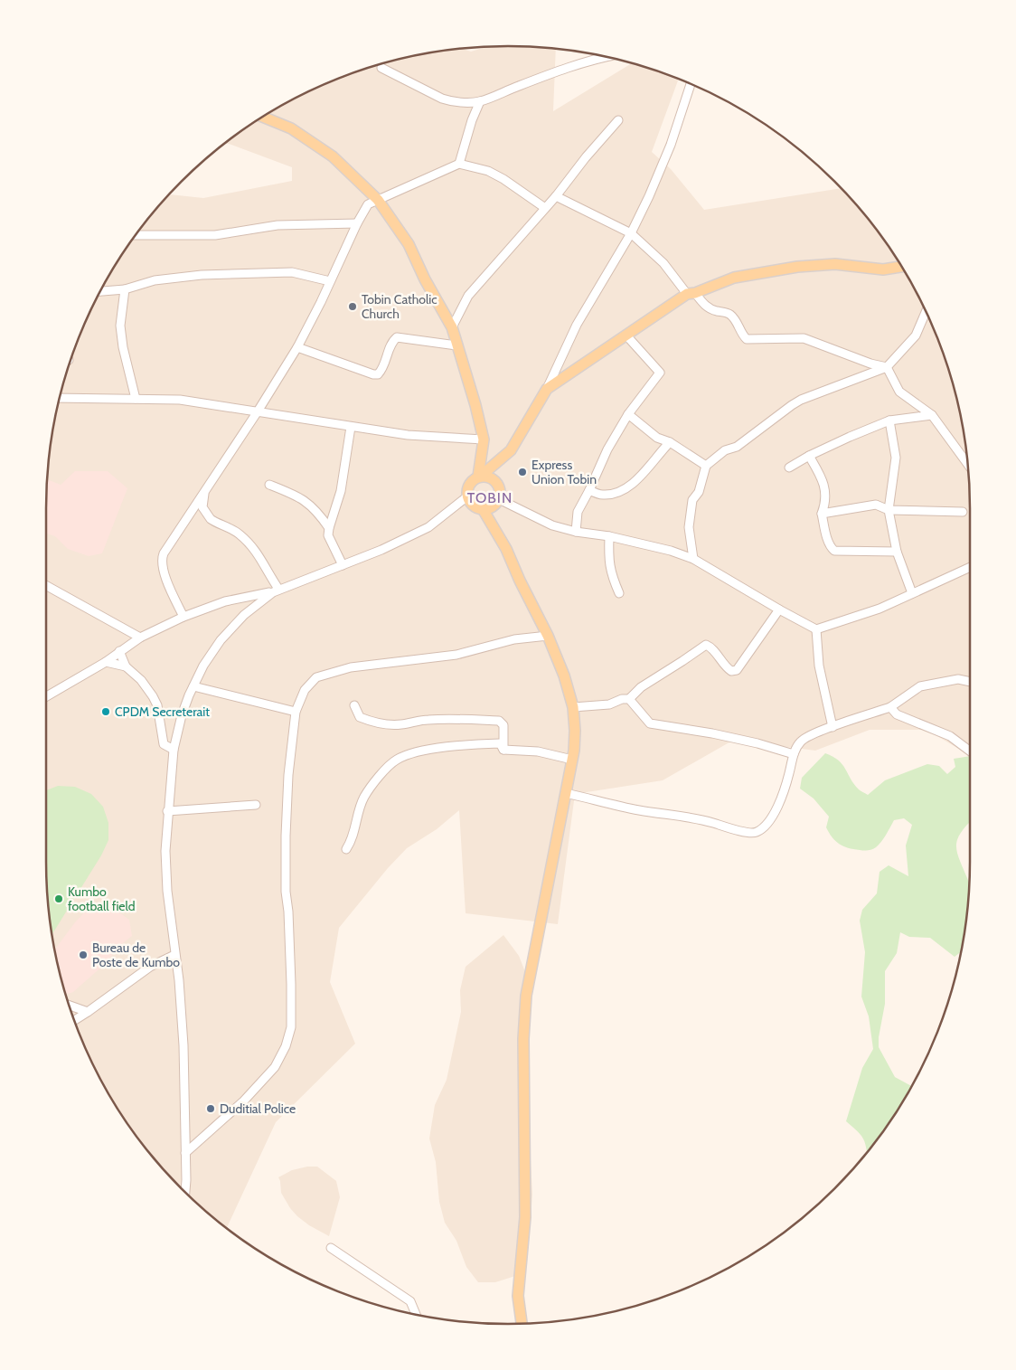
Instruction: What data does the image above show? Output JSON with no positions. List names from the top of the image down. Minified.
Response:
{"districts":["TOBIN"],"places":["Tobin Catholic Church","Express Union Tobin","CPDM Secreterait","Kumbo football field","Bureau de Poste de Kumbo","Duditial Police"]}
